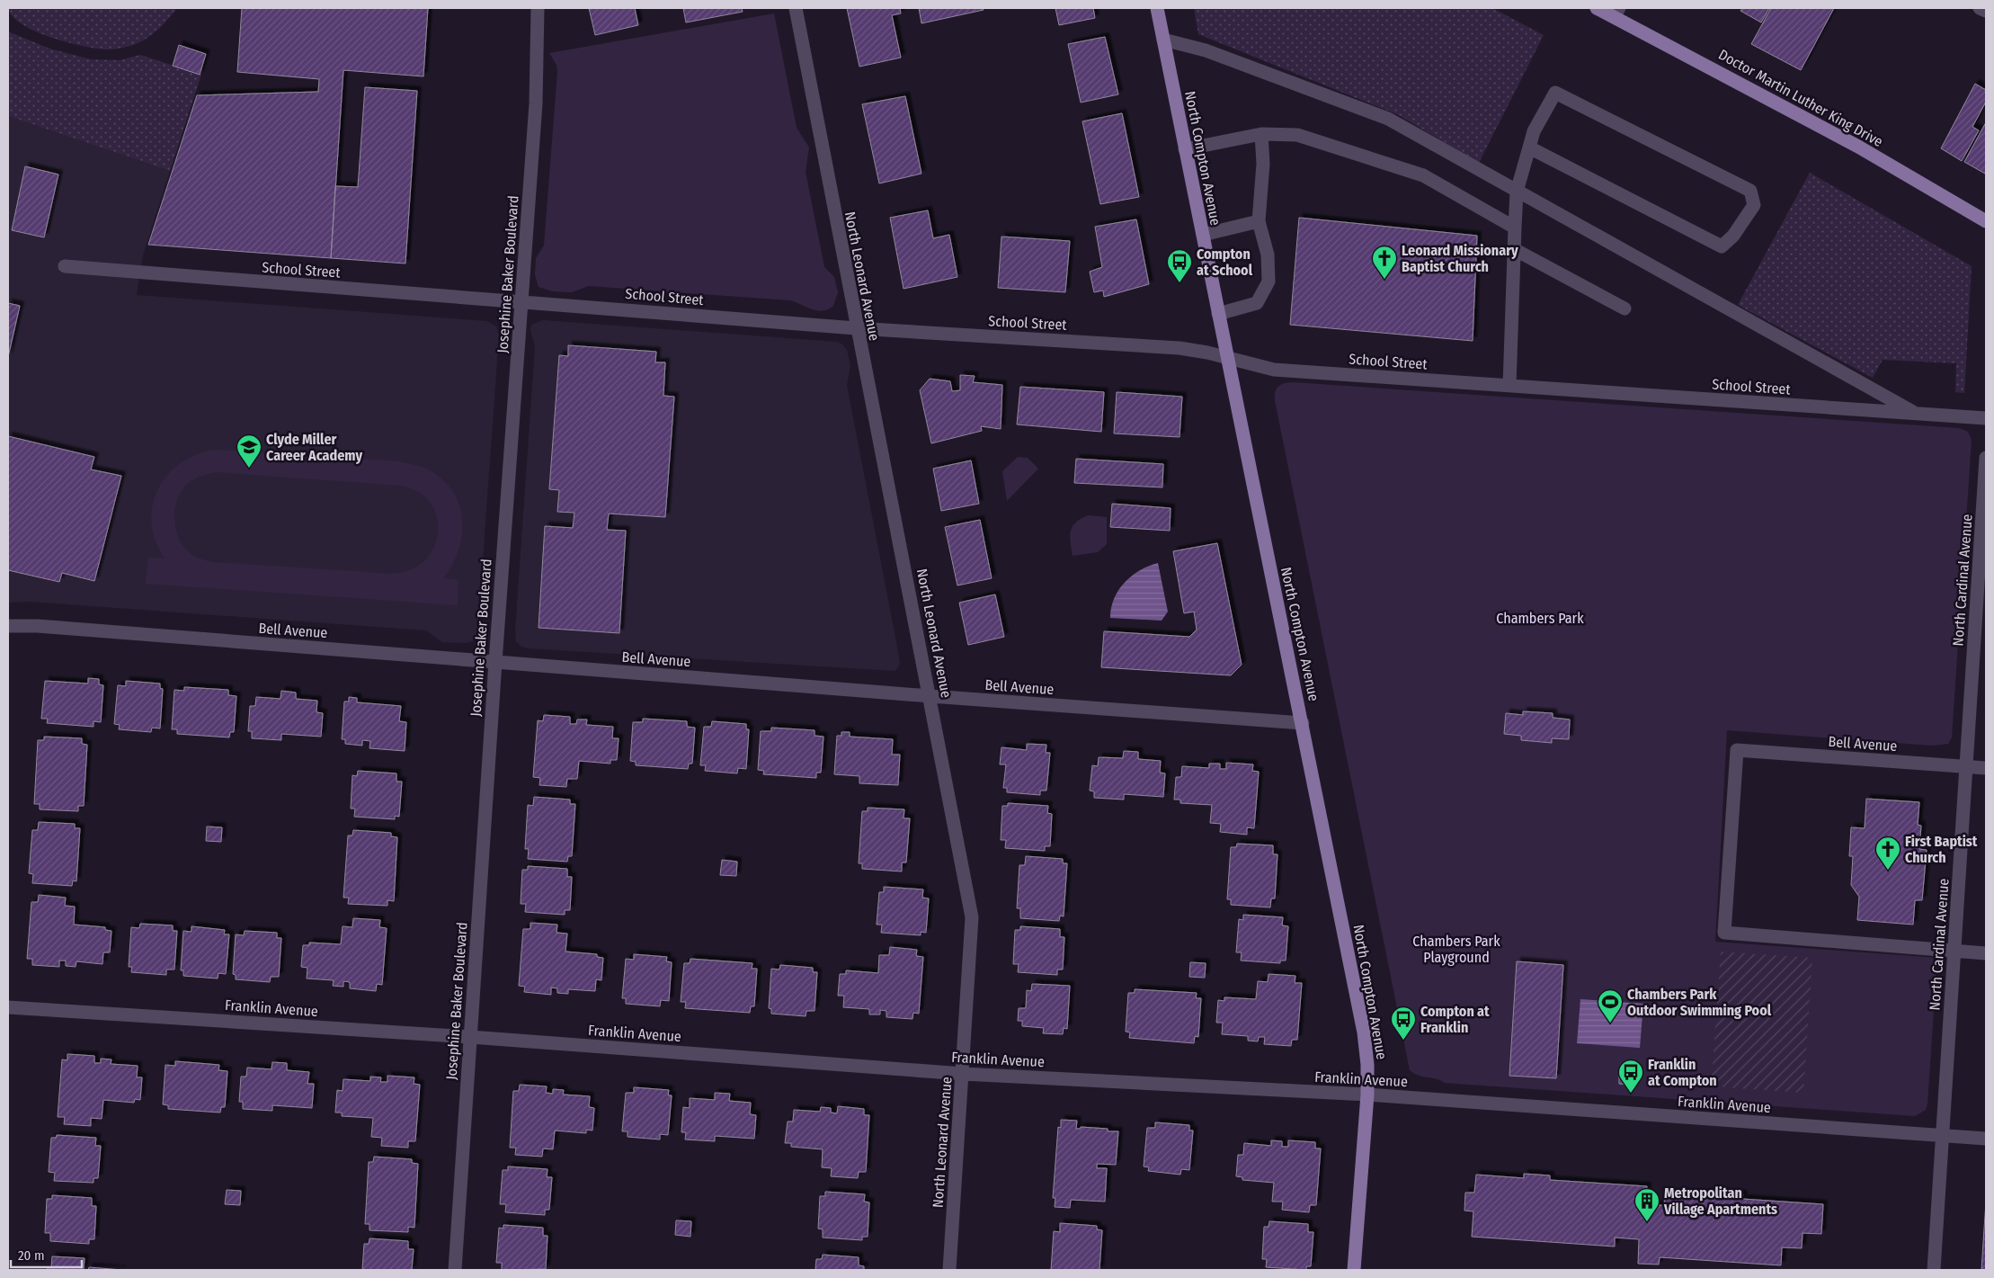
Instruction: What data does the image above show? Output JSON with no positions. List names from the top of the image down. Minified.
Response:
{"streets":{"main road":["Doctor Martin Luther King Drive","North Compton Avenue"],"street":["School Street","Josephine Baker Boulevard","North Leonard Avenue","North Cardinal Avenue","Bell Avenue","Franklin Avenue"]},"crossings":[["North Compton Avenue","School Street"],["North Compton Avenue","Bell Avenue"],["North Compton Avenue","Franklin Avenue"],["School Street","Josephine Baker Boulevard"],["School Street","North Leonard Avenue"],["Josephine Baker Boulevard","Bell Avenue"],["Josephine Baker Boulevard","Franklin Avenue"],["North Leonard Avenue","Bell Avenue"],["North Leonard Avenue","Franklin Avenue"],["North Cardinal Avenue","Bell Avenue"],["North Cardinal Avenue","Franklin Avenue"]],"parks":["Chambers Park","Chambers Park Playground"],"places":{"church":["Leonard Missionary Baptist Church","First Baptist Church"],"bus stop":["Compton at School","Compton at Franklin","Franklin at Compton"],"school or university":["Clyde Miller Career Academy"],"sports":["Chambers Park Outdoor Swimming Pool"],"building":["Metropolitan Village Apartments"]},"scale_bar":"20 m"}
